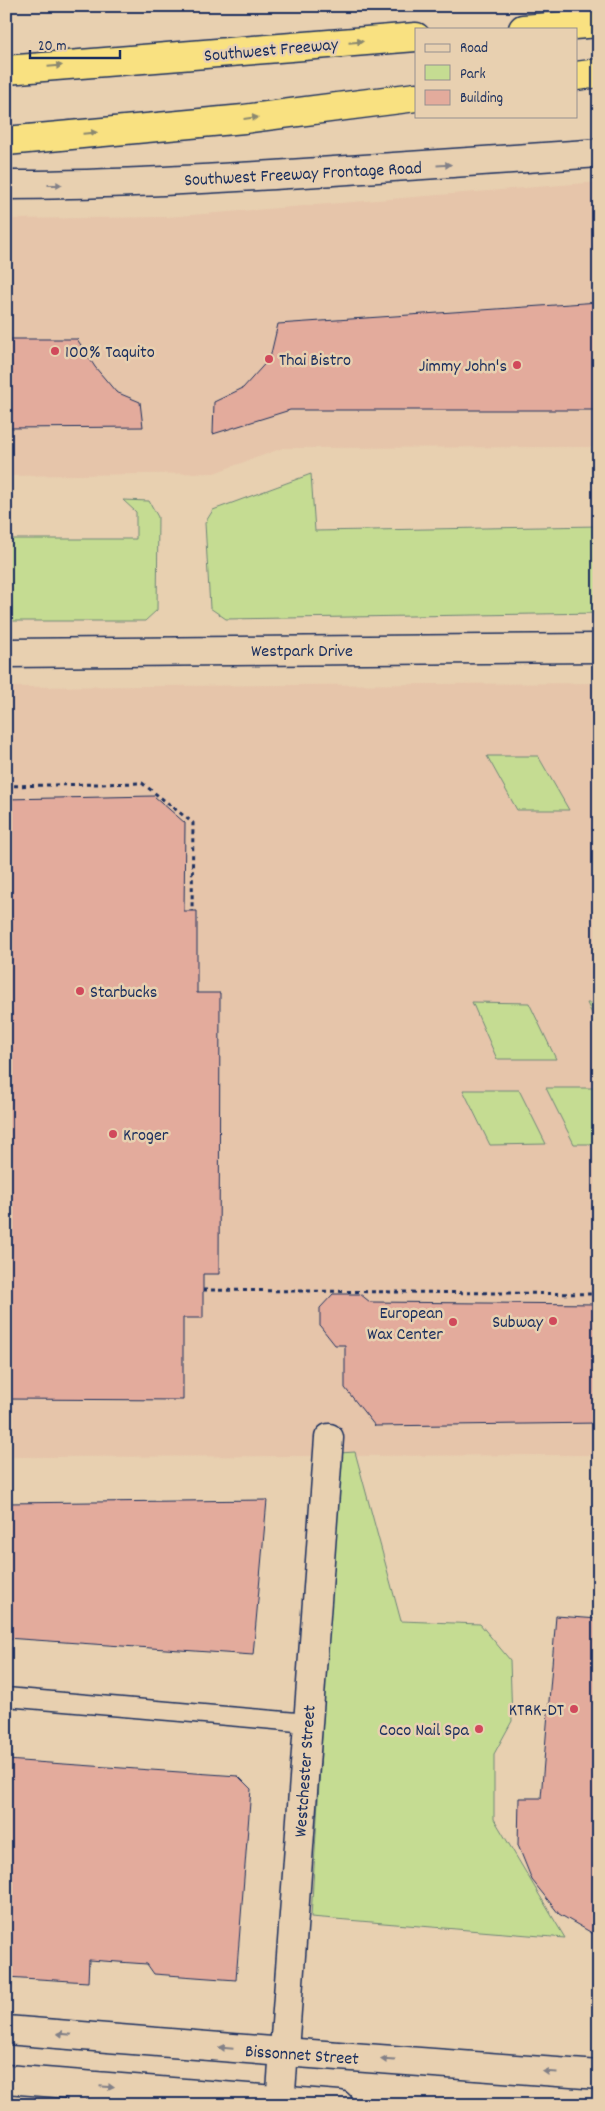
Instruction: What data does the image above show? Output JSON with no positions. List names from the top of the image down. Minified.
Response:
{"streets":{"highway":["Southwest Freeway"],"main road":["Southwest Freeway Frontage Road","Westpark Drive","Westchester Street","Bissonnet Street"]},"crossings":[["Westchester Street","Bissonnet Street"]],"one_way":["Southwest Freeway Frontage Road"],"places":["100% Taquito","Thai Bistro","Jimmy John's","Starbucks","Kroger","Subway","European Wax Center","KTRK-DT","Coco Nail Spa"],"legend":["Road","Park","Building"],"scale_bar":"20 m"}
